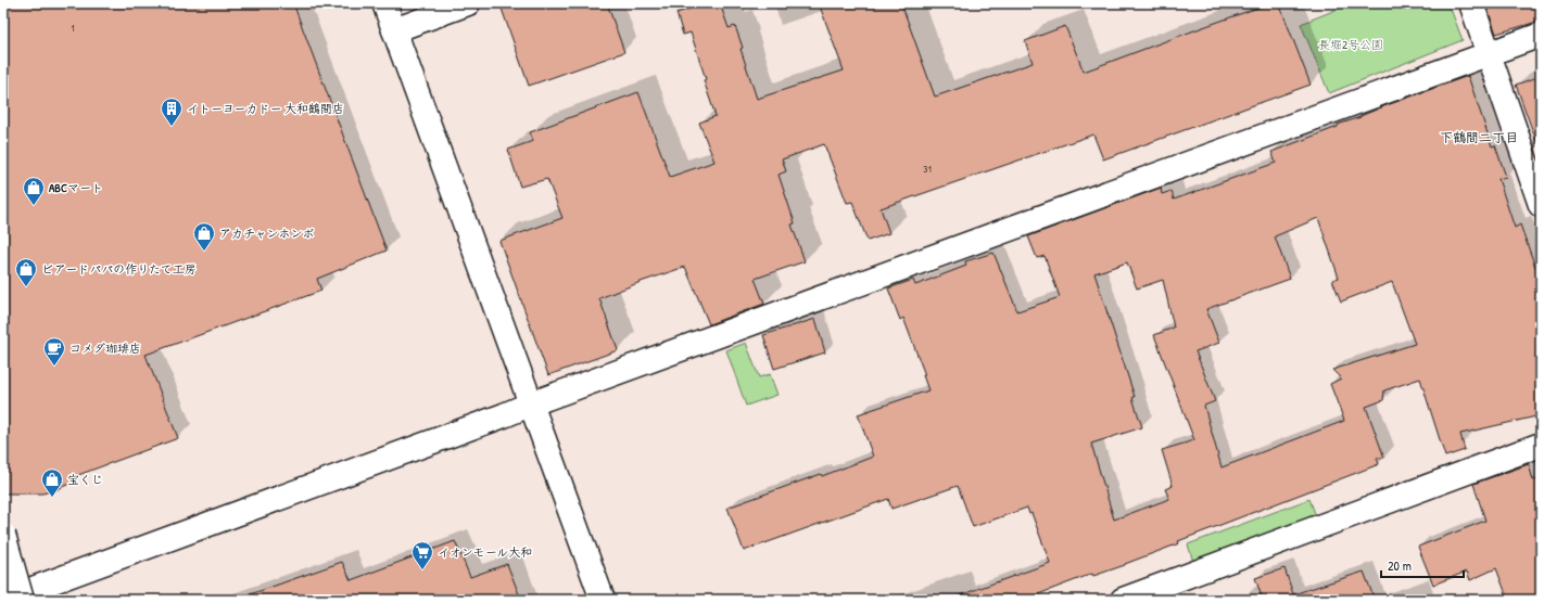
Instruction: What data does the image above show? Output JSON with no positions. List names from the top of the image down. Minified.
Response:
{"districts":["下鶴間二丁目"],"parks":["長堀2号公園"],"places":{"building":["イトーヨーカドー 大和鶴間店"],"shop":["ABCマート","アカチャンホンポ","ビアードパパの作りたて工房","宝くじ"],"cafe":["コメダ珈琲店"],"supermarket":["イオンモール大和"]},"house_numbers":["1","31"],"scale_bar":"20 m"}
